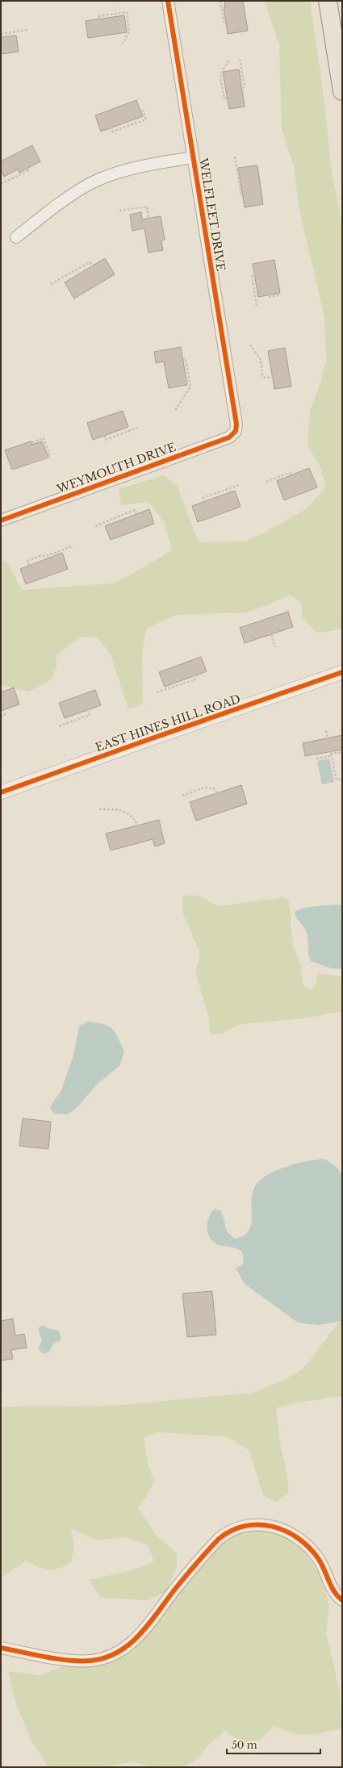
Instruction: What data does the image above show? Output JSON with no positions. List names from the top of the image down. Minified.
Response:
{"streets":{"street":["WELFLEET DRIVE","WEYMOUTH DRIVE","EAST HINES HILL ROAD"]},"crossings":[["WELFLEET DRIVE","WEYMOUTH DRIVE"]],"scale_bar":"50 m"}
